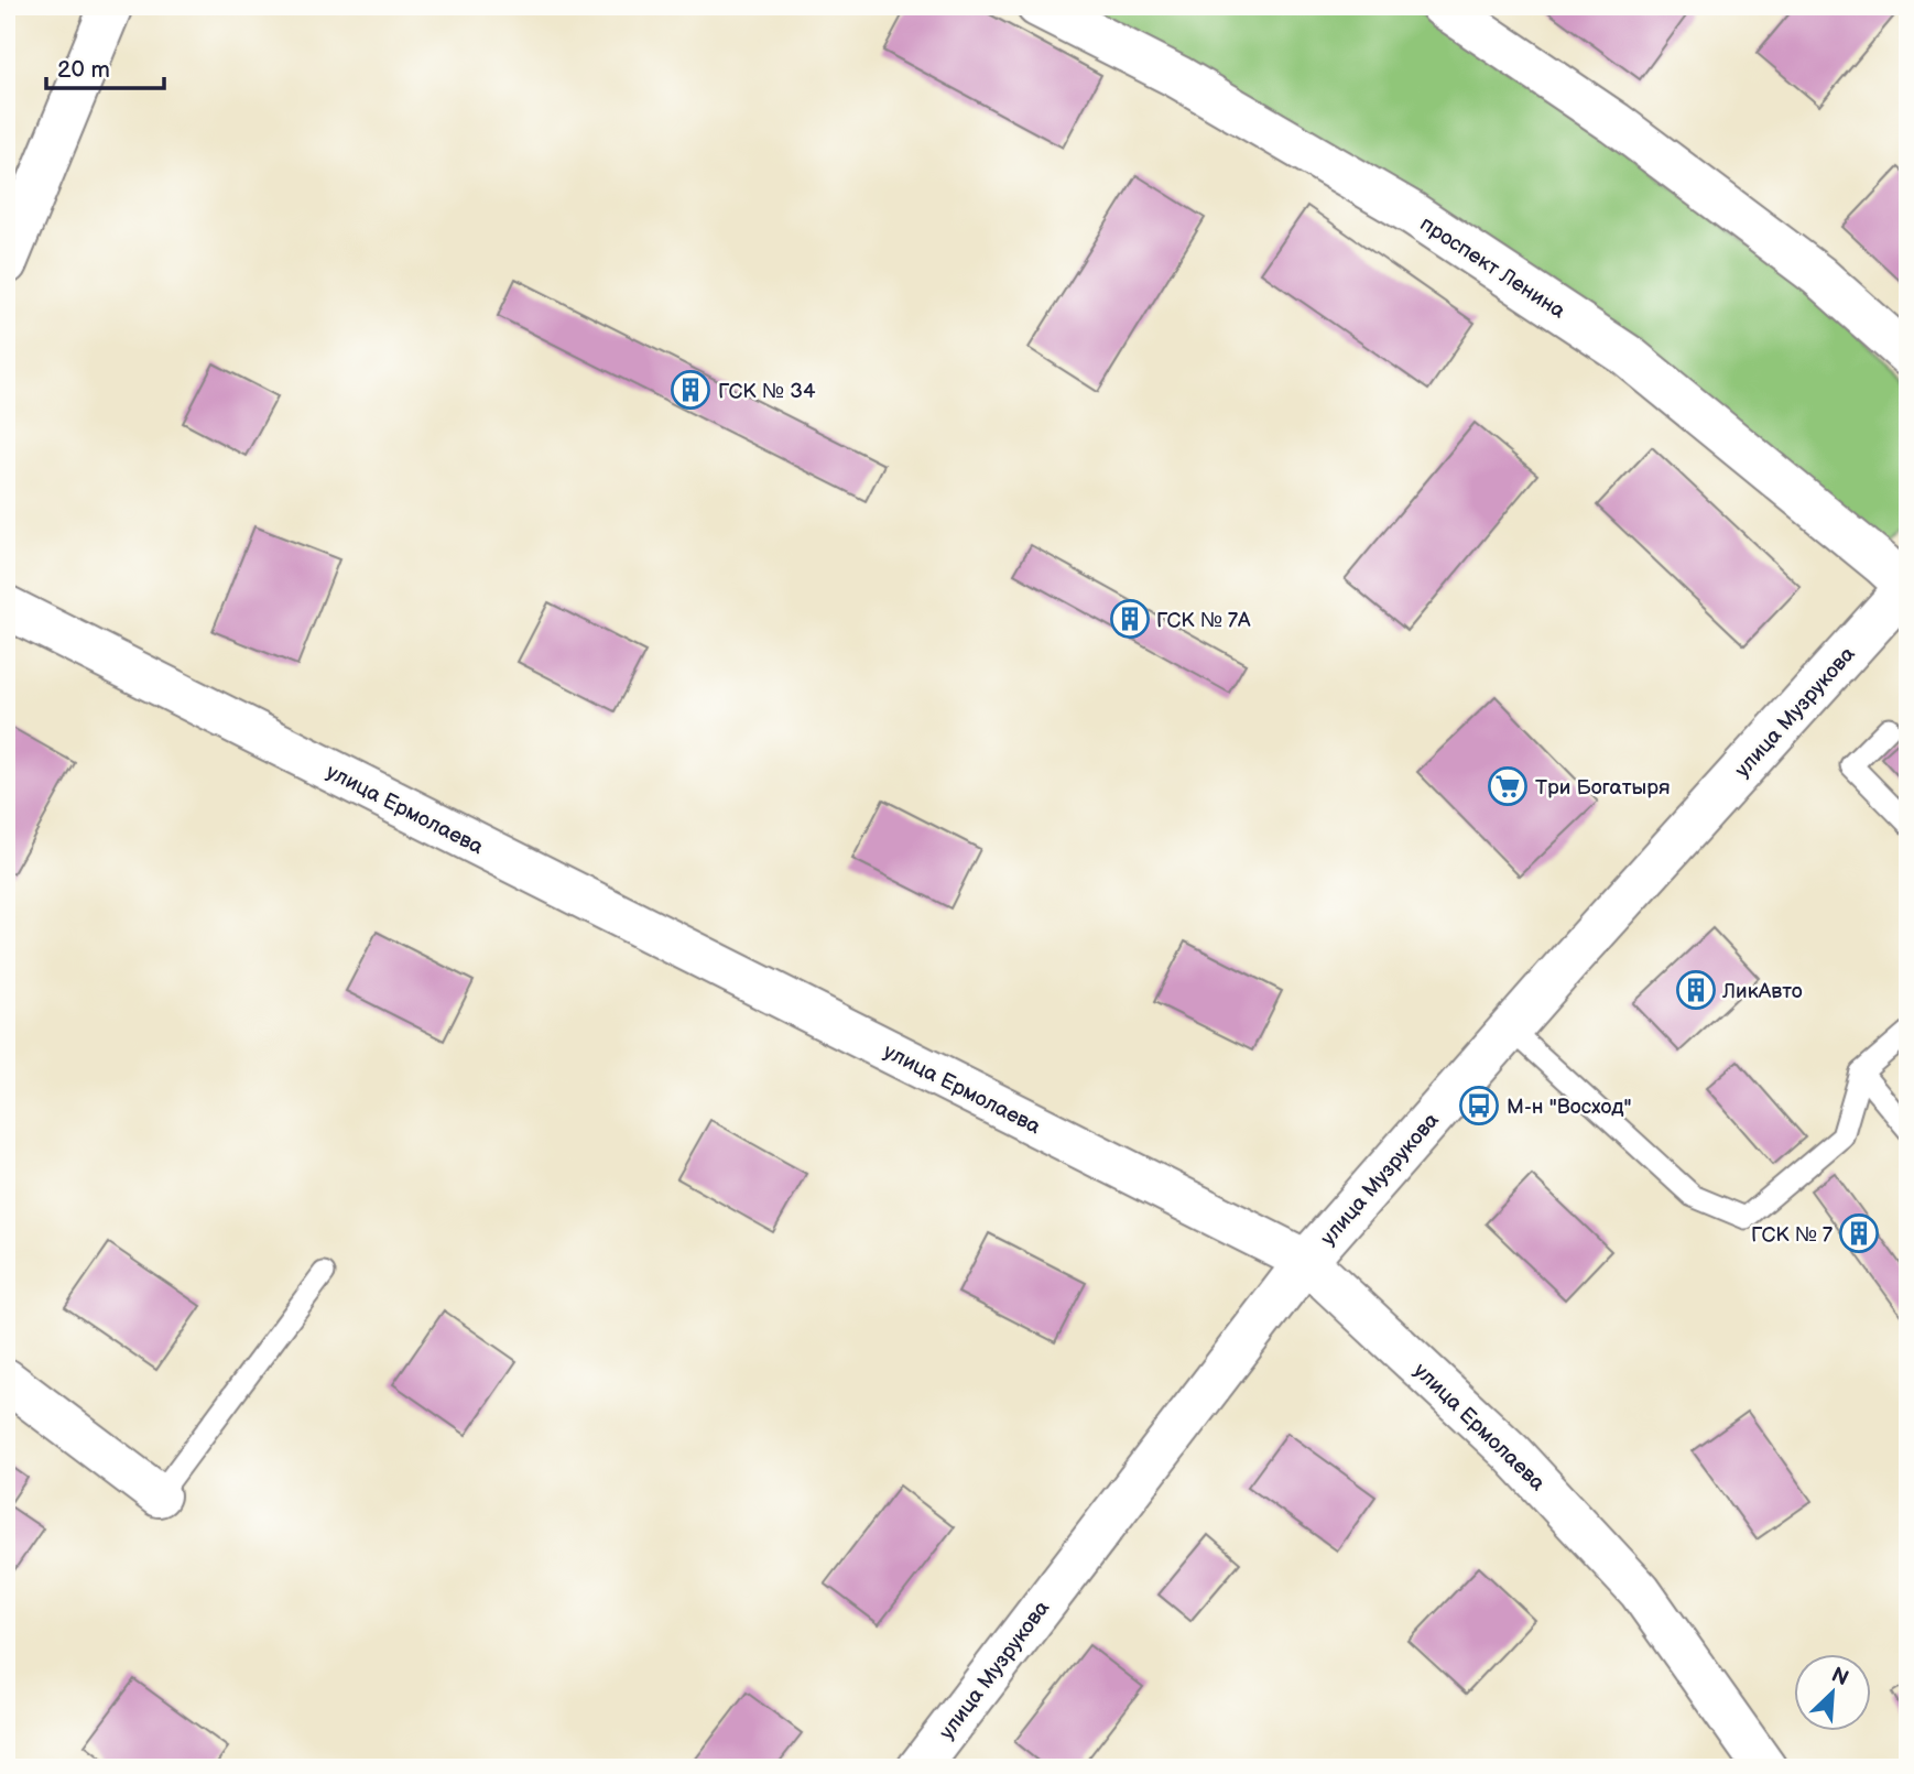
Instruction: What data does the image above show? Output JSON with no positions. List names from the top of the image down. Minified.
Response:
{"streets":{"street":["проспект Ленина","улица Музрукова","улица Ермолаева"]},"crossings":[["проспект Ленина","улица Музрукова"],["улица Музрукова","улица Ермолаева"]],"places":{"building":["ГСК № 34","ГСК № 7А","ЛикАвто","ГСК № 7"],"supermarket":["Три Богатыря"],"bus stop":["М-н \"Восход\""]},"scale_bar":"20 m","north":"top right"}
